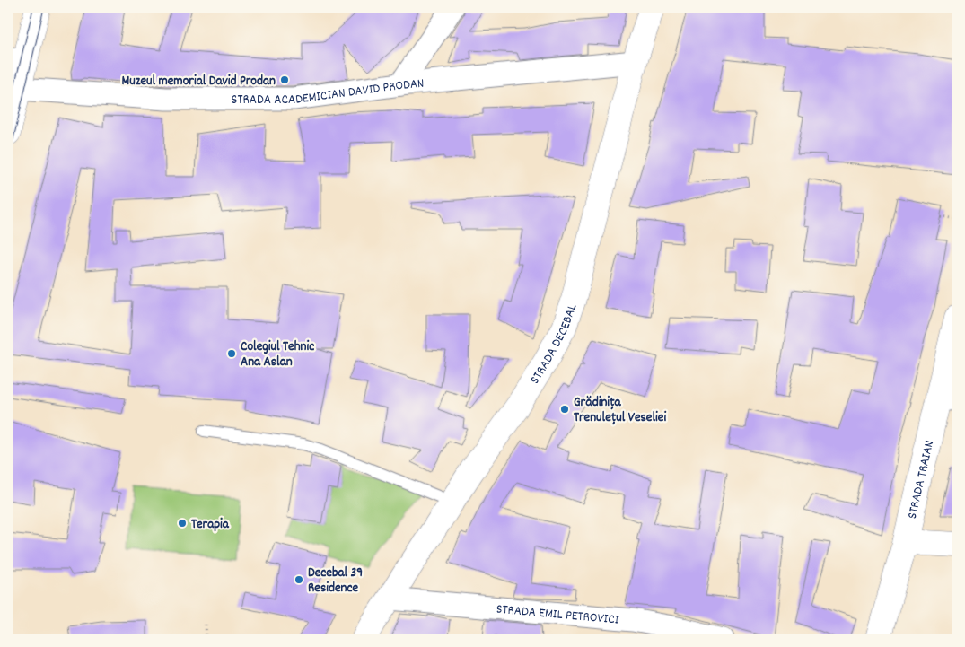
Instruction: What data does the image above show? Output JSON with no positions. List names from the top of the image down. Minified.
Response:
{"streets":{"street":["STRADA ACADEMICIAN DAVID PRODAN","STRADA DECEBAL","STRADA TRAIAN","STRADA EMIL PETROVICI"]},"crossings":[["STRADA ACADEMICIAN DAVID PRODAN","STRADA DECEBAL"],["STRADA DECEBAL","STRADA EMIL PETROVICI"]],"places":["Muzeul memorial David Prodan","Colegiul Tehnic Ana Aslan","Grădinița Trenulețul Veseliei","Terapia","Decebal 39 Residence"]}
